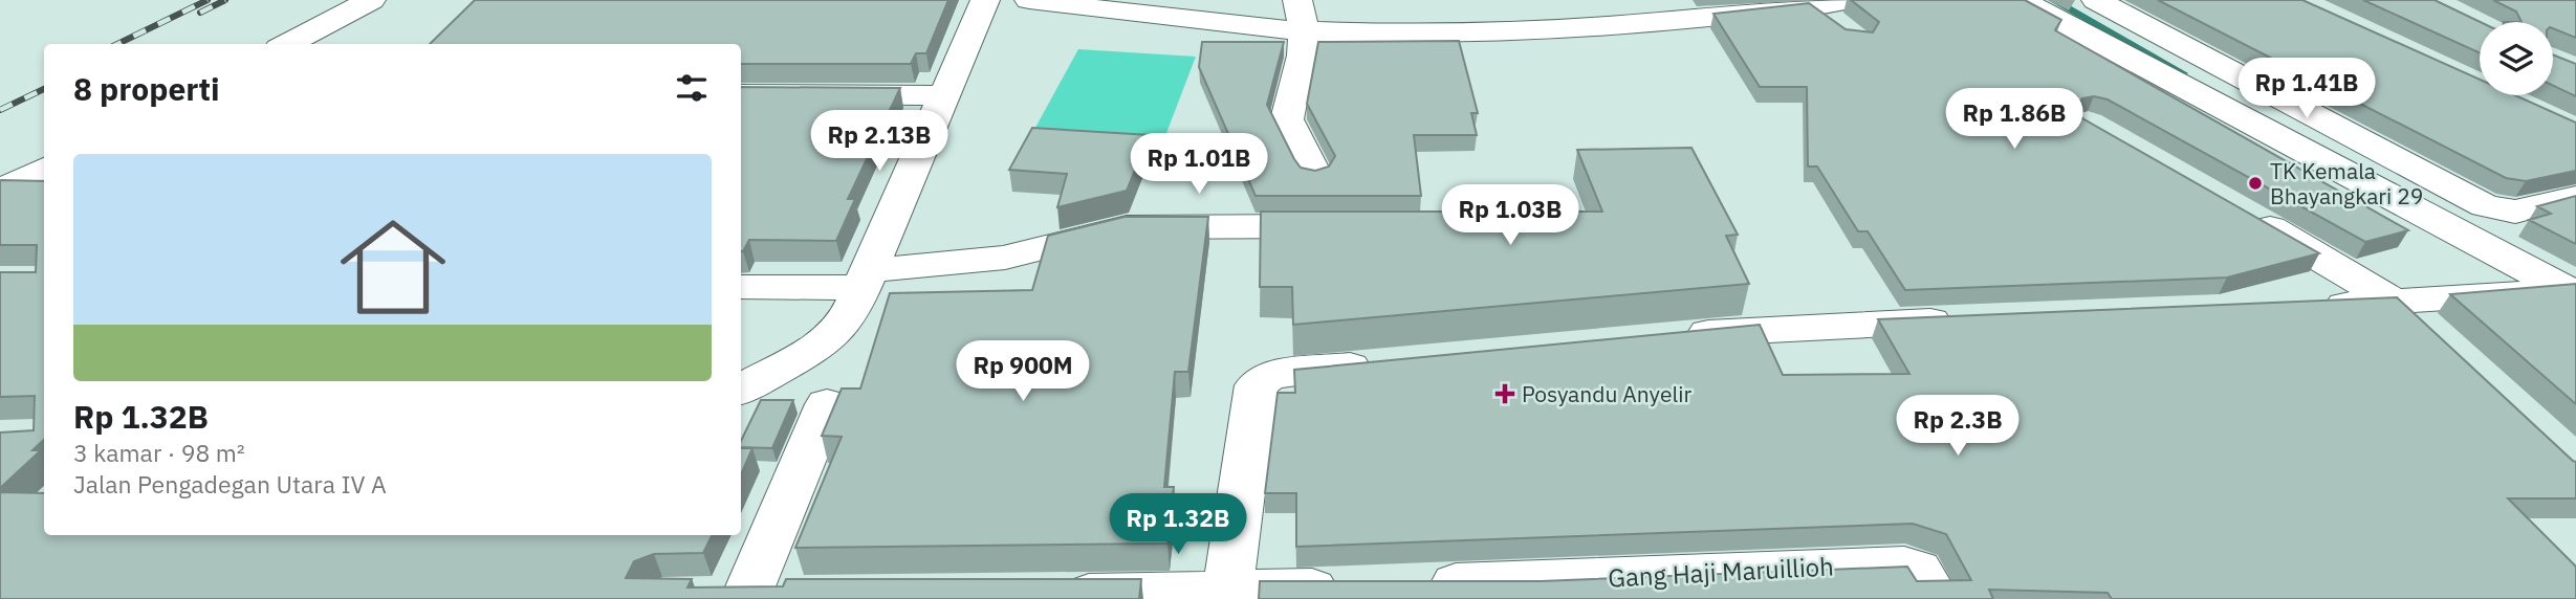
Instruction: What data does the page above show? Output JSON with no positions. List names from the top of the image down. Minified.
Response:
{"streets":{"street":["Gang Haji Maruillioh"]},"places":{"other":["TK Kemala Bhayangkari 29"],"health":["Posyandu Anyelir"]},"page":{"heading":"8 properti","price":["Rp 1.41B","Rp 1.86B","Rp 2.13B","Rp 1.01B","Rp 1.03B","Rp 900M","Rp 2.3B","Rp 1.32B"],"list":[{"name":"Rp 1.32B","note":"3 kamar · 98 m² · Jalan Pengadegan Utara IV A"}]}}
